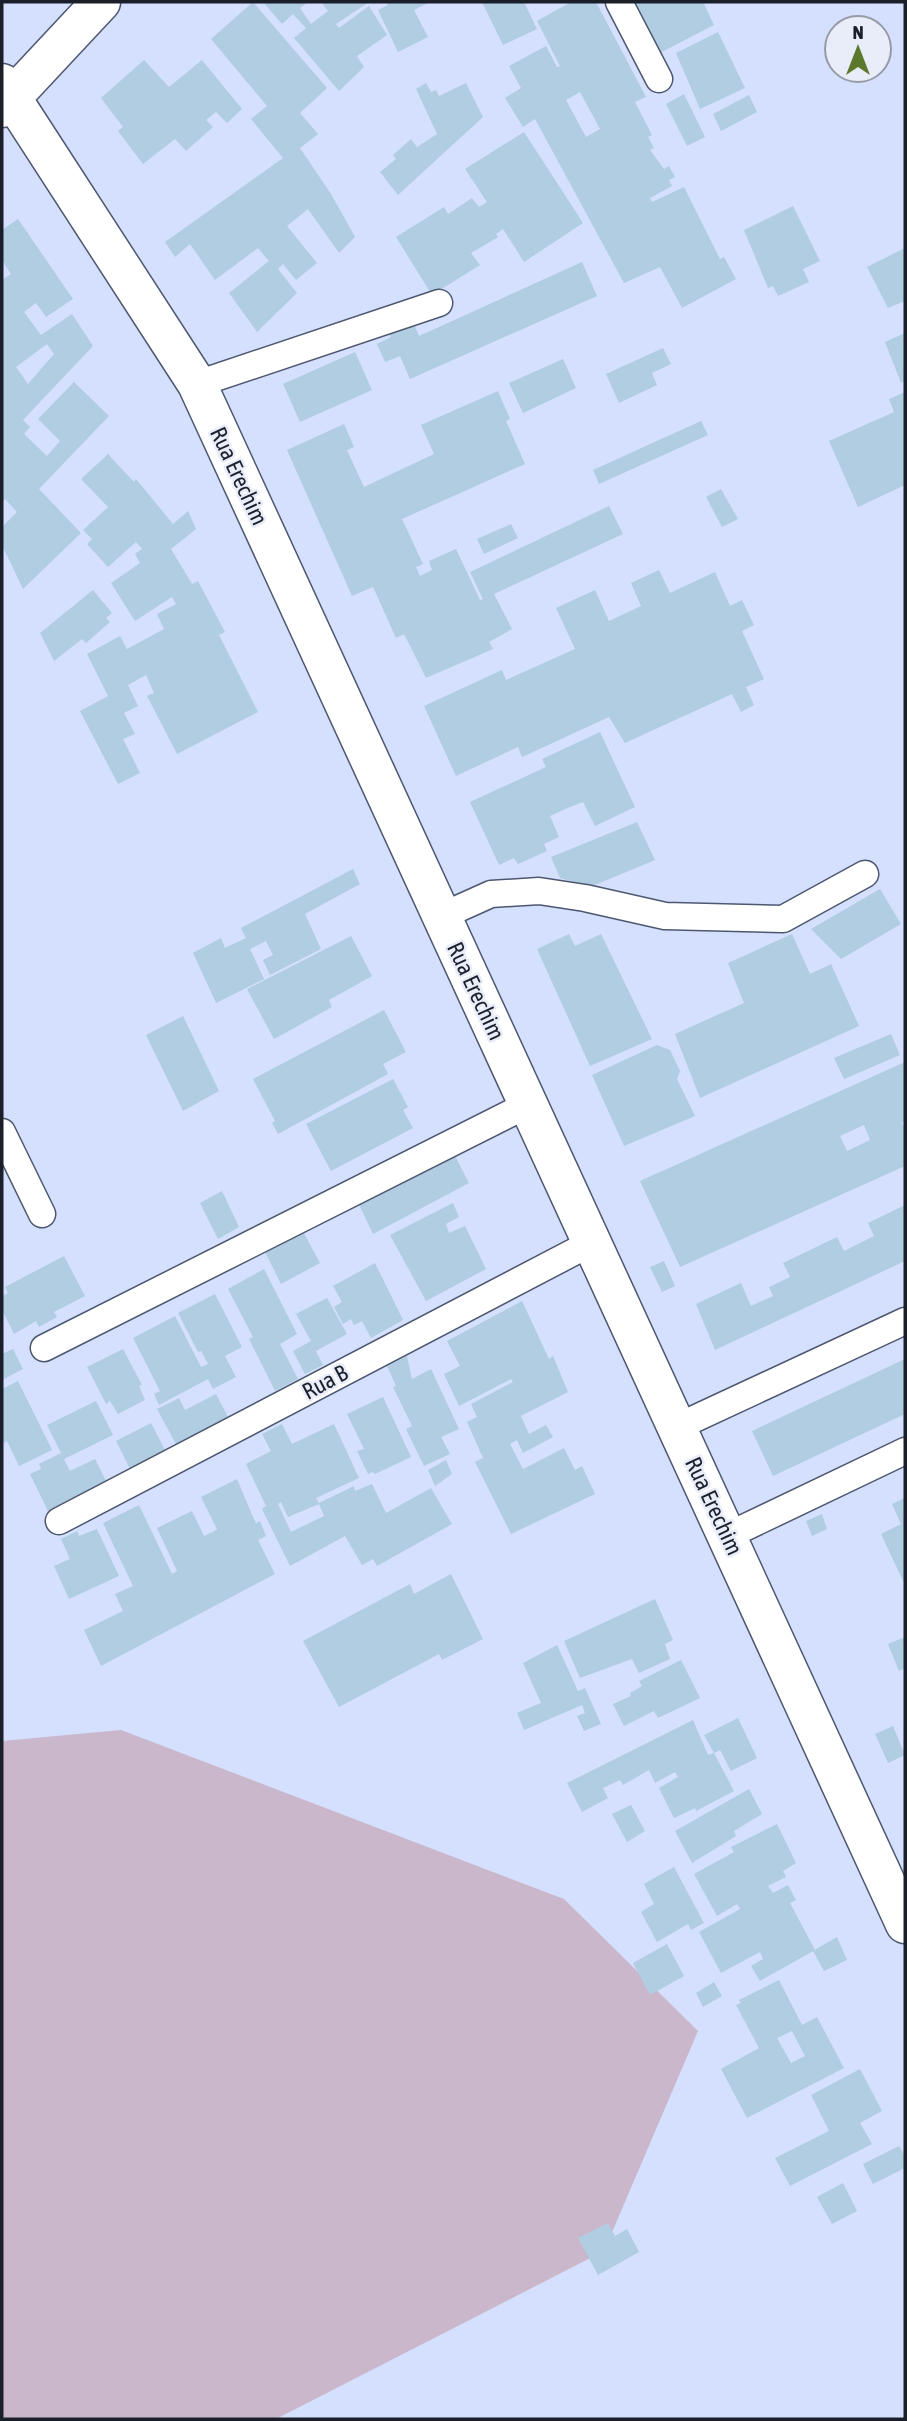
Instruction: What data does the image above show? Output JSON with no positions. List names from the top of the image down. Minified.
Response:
{"streets":{"street":["Rua Erechim"],"lane":["Rua B"]},"crossings":[["Rua Erechim","Rua B"]],"north":"top"}
